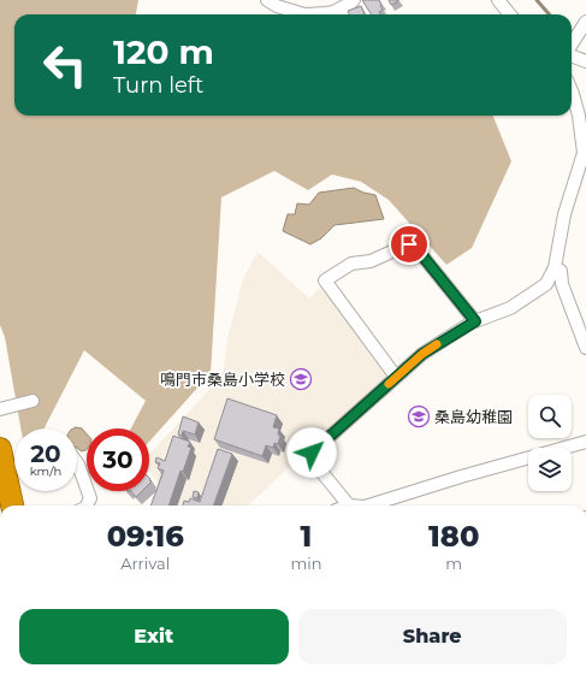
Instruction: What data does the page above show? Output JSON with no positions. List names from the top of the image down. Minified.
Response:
{"places":{"school or university":["鳴門市桑島小学校","桑島幼稚園"]},"page":{"turn":["120 m","Turn left"],"speed":"20 km/h","limit":"30","eta":["09:16","Arrival","1","min","180","m"],"buttons":["Exit","Share"]}}
